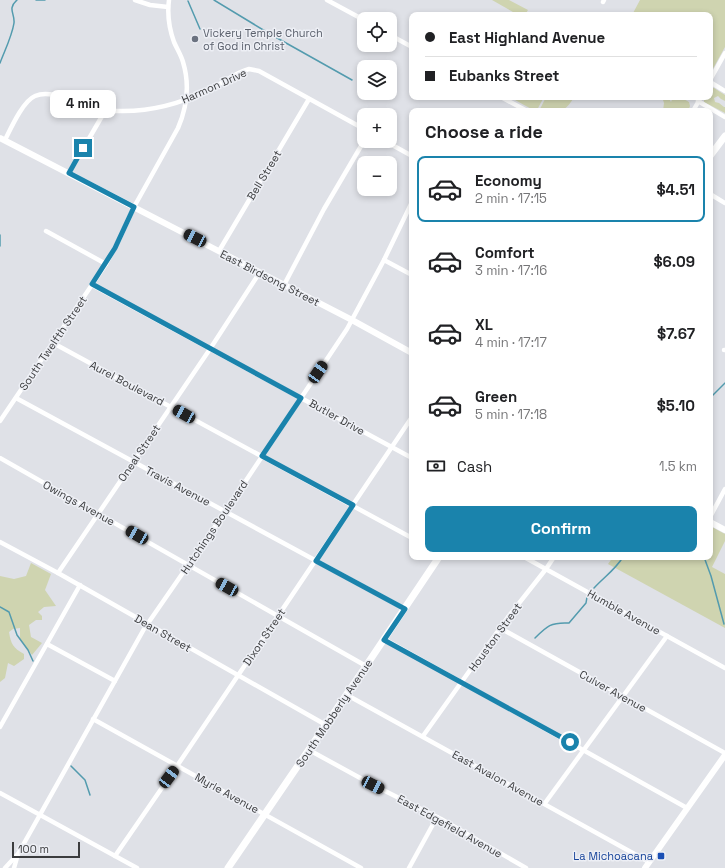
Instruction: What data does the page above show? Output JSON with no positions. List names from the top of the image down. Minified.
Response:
{"streets":{"main road":["South Mobberly Avenue"],"street":["Harmon Drive","Bell Street","East Birdsong Street","South Twelfth Street","Aurel Boulevard","Butler Drive","Oneal Street","Travis Avenue","Owings Avenue","Hutchings Boulevard","Humble Avenue","Dean Street","Dixon Street","Houston Street","Culver Avenue","East Avalon Avenue","Myrle Avenue","East Edgefield Avenue"]},"crossings":[["Harmon Drive","Bell Street"],["Harmon Drive","East Birdsong Street"],["Harmon Drive","South Twelfth Street"],["Bell Street","East Birdsong Street"],["East Birdsong Street","South Twelfth Street"],["East Birdsong Street","Oneal Street"],["East Birdsong Street","Hutchings Boulevard"],["South Twelfth Street","Aurel Boulevard"],["South Twelfth Street","Butler Drive"],["South Twelfth Street","Travis Avenue"],["Aurel Boulevard","Oneal Street"],["Aurel Boulevard","Hutchings Boulevard"],["Aurel Boulevard","Dixon Street"],["Butler Drive","Oneal Street"],["Butler Drive","Hutchings Boulevard"],["Butler Drive","Dixon Street"],["Oneal Street","Travis Avenue"],["Oneal Street","Owings Avenue"],["Oneal Street","Dean Street"],["Travis Avenue","Hutchings Boulevard"],["Travis Avenue","Dixon Street"],["Travis Avenue","South Mobberly Avenue"],["Owings Avenue","Hutchings Boulevard"],["Owings Avenue","Dixon Street"],["Owings Avenue","South Mobberly Avenue"],["Hutchings Boulevard","Dean Street"],["Hutchings Boulevard","Myrle Avenue"],["Humble Avenue","Houston Street"],["Dean Street","Dixon Street"],["Dean Street","South Mobberly Avenue"],["Dixon Street","Myrle Avenue"],["Houston Street","Culver Avenue"],["Houston Street","East Avalon Avenue"],["South Mobberly Avenue","East Avalon Avenue"],["South Mobberly Avenue","Myrle Avenue"],["South Mobberly Avenue","East Edgefield Avenue"]],"places":{"other":["Vickery Temple Church of God in Christ"],"transit":["La Michoacana"]},"scale_bar":"100 m","page":{"map_buttons":["+","−"],"banner":["East Highland Avenue","Eubanks Street"],"bubble":"4 min","heading":"Choose a ride","list":[{"name":"Economy","note":"2 min · 17:15","value":"$4.51"},{"name":"Comfort","note":"3 min · 17:16","value":"$6.09"},{"name":"XL","note":"4 min · 17:17","value":"$7.67"},{"name":"Green","note":"5 min · 17:18","value":"$5.10"}],"pay":["Cash","1.5 km"],"buttons":"Confirm","scale":"100 m"}}
